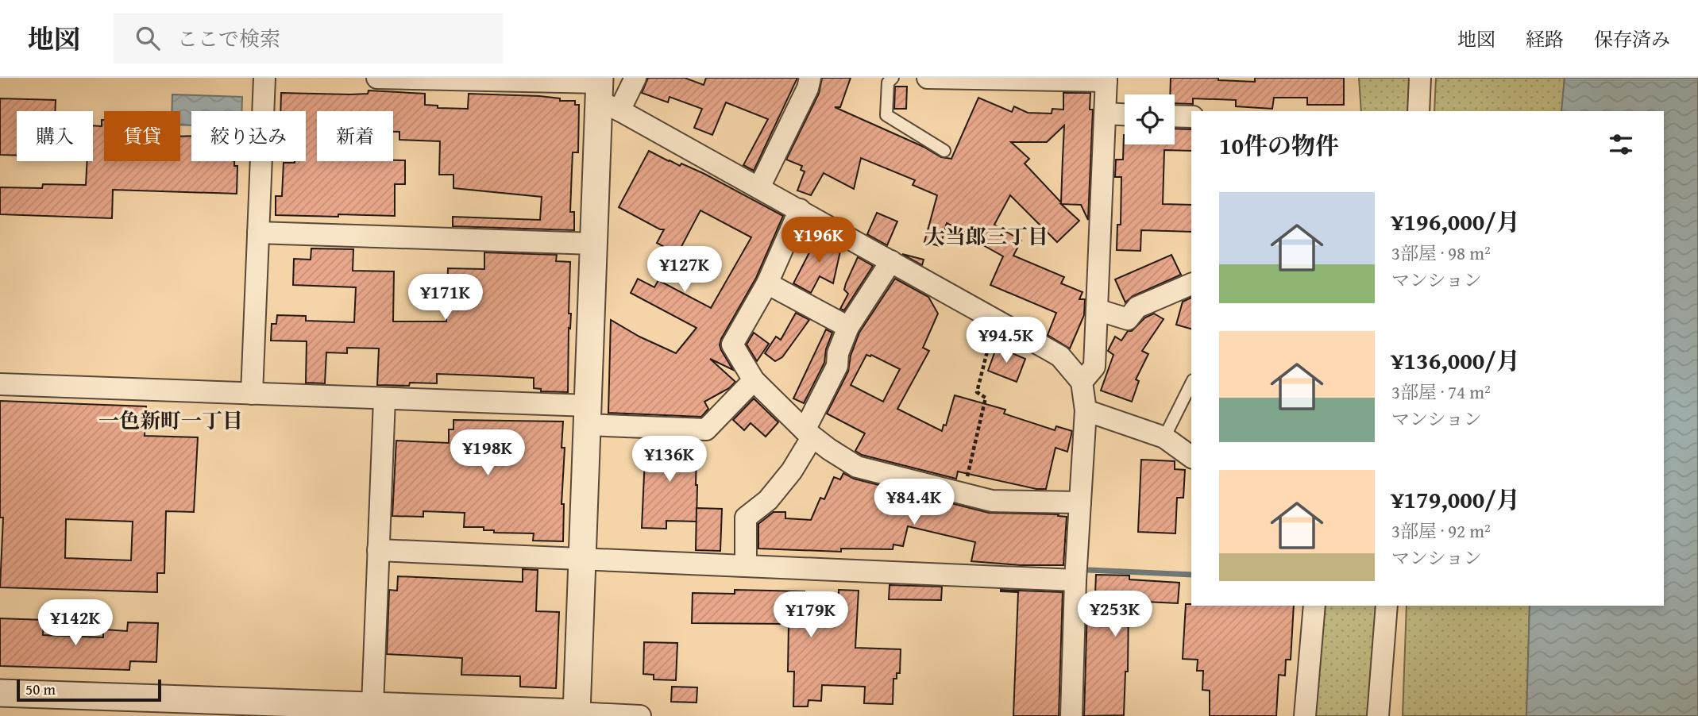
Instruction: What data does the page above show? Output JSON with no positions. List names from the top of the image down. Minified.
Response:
{"districts":["大当郎三丁目","一色新町一丁目"],"scale_bar":"50 m","page":{"header":"地図","search":"ここで検索","nav":["地図","経路","保存済み"],"chip":["購入","賃貸","絞り込み","新着"],"heading":"10件の物件","list":[{"name":"¥196,000/月","note":"3部屋 · 98 m² · マンション"},{"name":"¥136,000/月","note":"3部屋 · 74 m² · マンション"},{"name":"¥179,000/月","note":"3部屋 · 92 m² · マンション"}],"price":["¥196K","¥127K","¥171K","¥94.5K","¥198K","¥136K","¥84.4K","¥253K","¥179K","¥142K"],"scale":"50 m"}}
